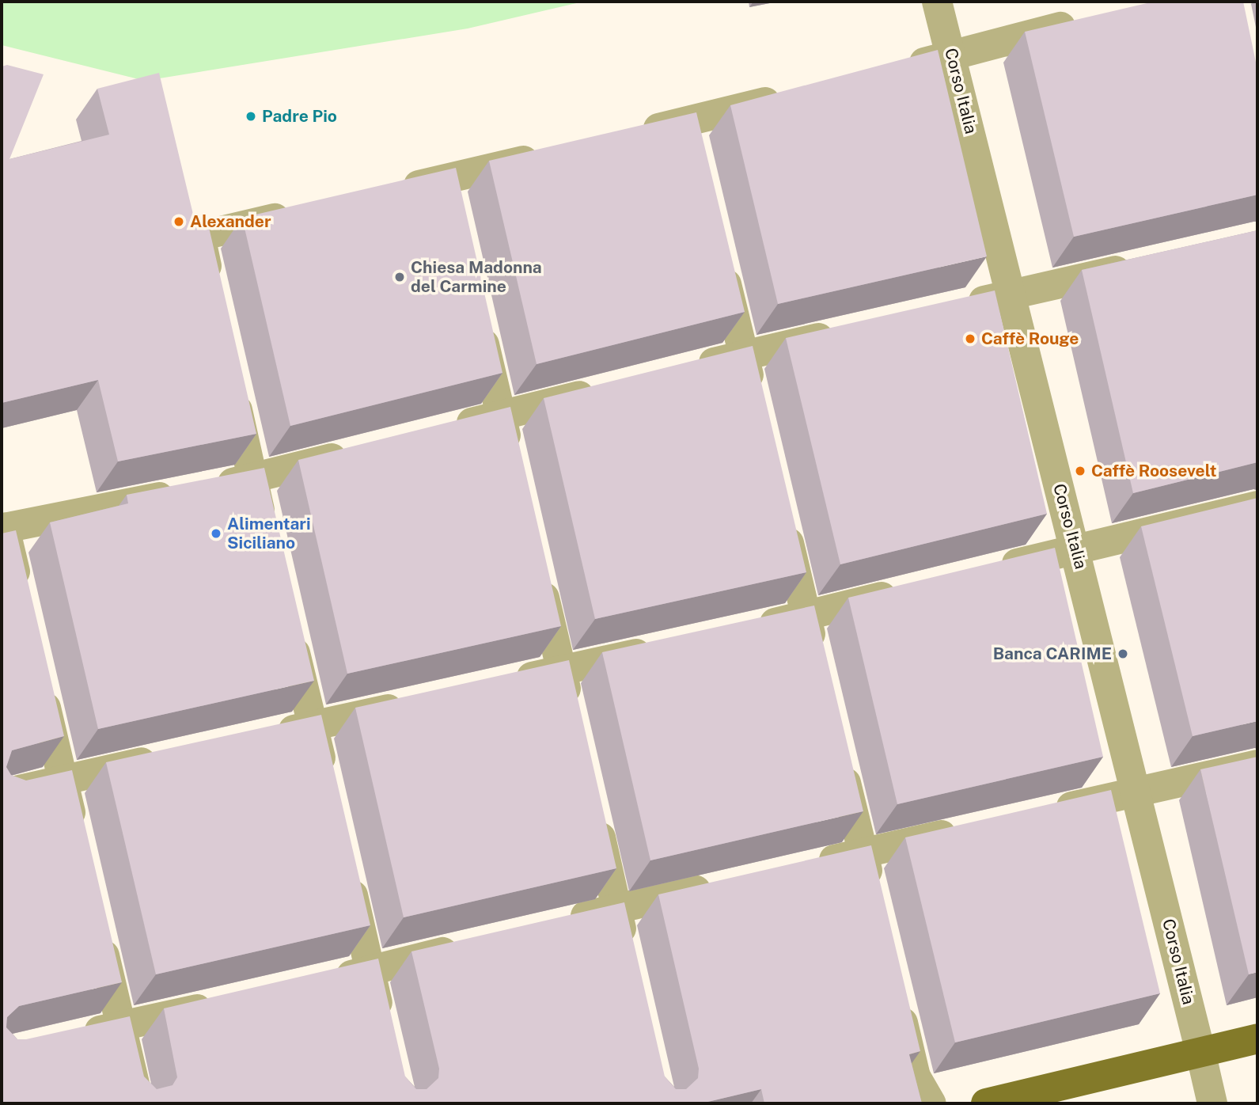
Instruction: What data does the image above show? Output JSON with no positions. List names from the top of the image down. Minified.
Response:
{"streets":{"street":["Corso Italia"]},"places":["Padre Pio","Alexander","Chiesa Madonna del Carmine","Caffè Rouge","Caffè Roosevelt","Alimentari Siciliano","Banca CARIME"]}
